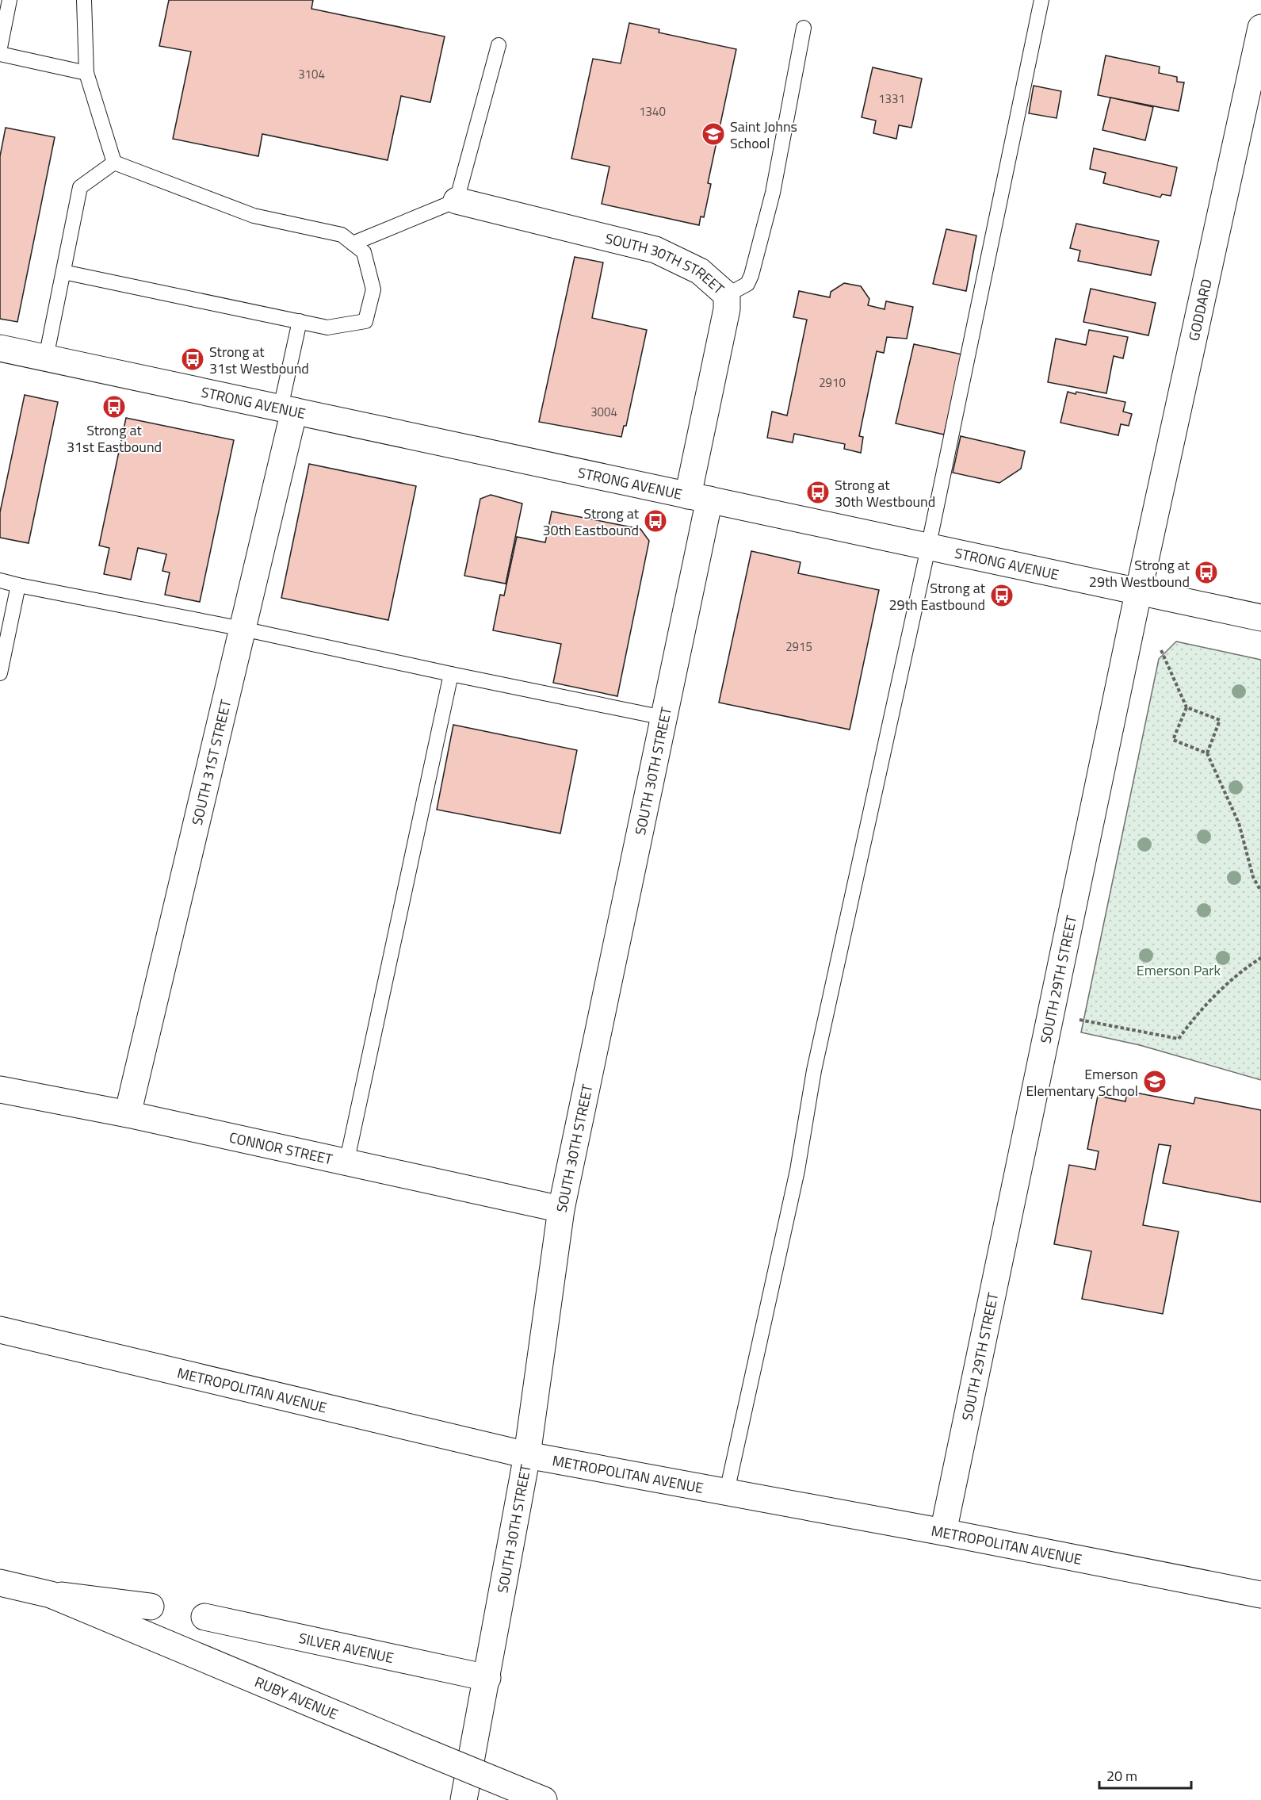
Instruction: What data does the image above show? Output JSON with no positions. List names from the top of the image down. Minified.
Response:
{"streets":{"street":["SOUTH 30TH STREET","GODDARD","STRONG AVENUE","SOUTH 31ST STREET","SOUTH 29TH STREET","CONNOR STREET","METROPOLITAN AVENUE","SILVER AVENUE","RUBY AVENUE"]},"crossings":[["SOUTH 30TH STREET","STRONG AVENUE"],["SOUTH 30TH STREET","CONNOR STREET"],["SOUTH 30TH STREET","METROPOLITAN AVENUE"],["SOUTH 30TH STREET","SILVER AVENUE"],["GODDARD","STRONG AVENUE"],["GODDARD","SOUTH 29TH STREET"],["STRONG AVENUE","SOUTH 31ST STREET"],["STRONG AVENUE","SOUTH 29TH STREET"],["SOUTH 31ST STREET","CONNOR STREET"],["SOUTH 29TH STREET","METROPOLITAN AVENUE"]],"parks":["Emerson Park"],"places":{"school or university":["Saint Johns School","Emerson Elementary School"],"bus stop":["Strong at 31st Westbound","Strong at 31st Eastbound","Strong at 30th Westbound","Strong at 30th Eastbound","Strong at 29th Westbound","Strong at 29th Eastbound"]},"house_numbers":["3104","1331","1340","2910","3004","2915"],"scale_bar":"20 m"}
